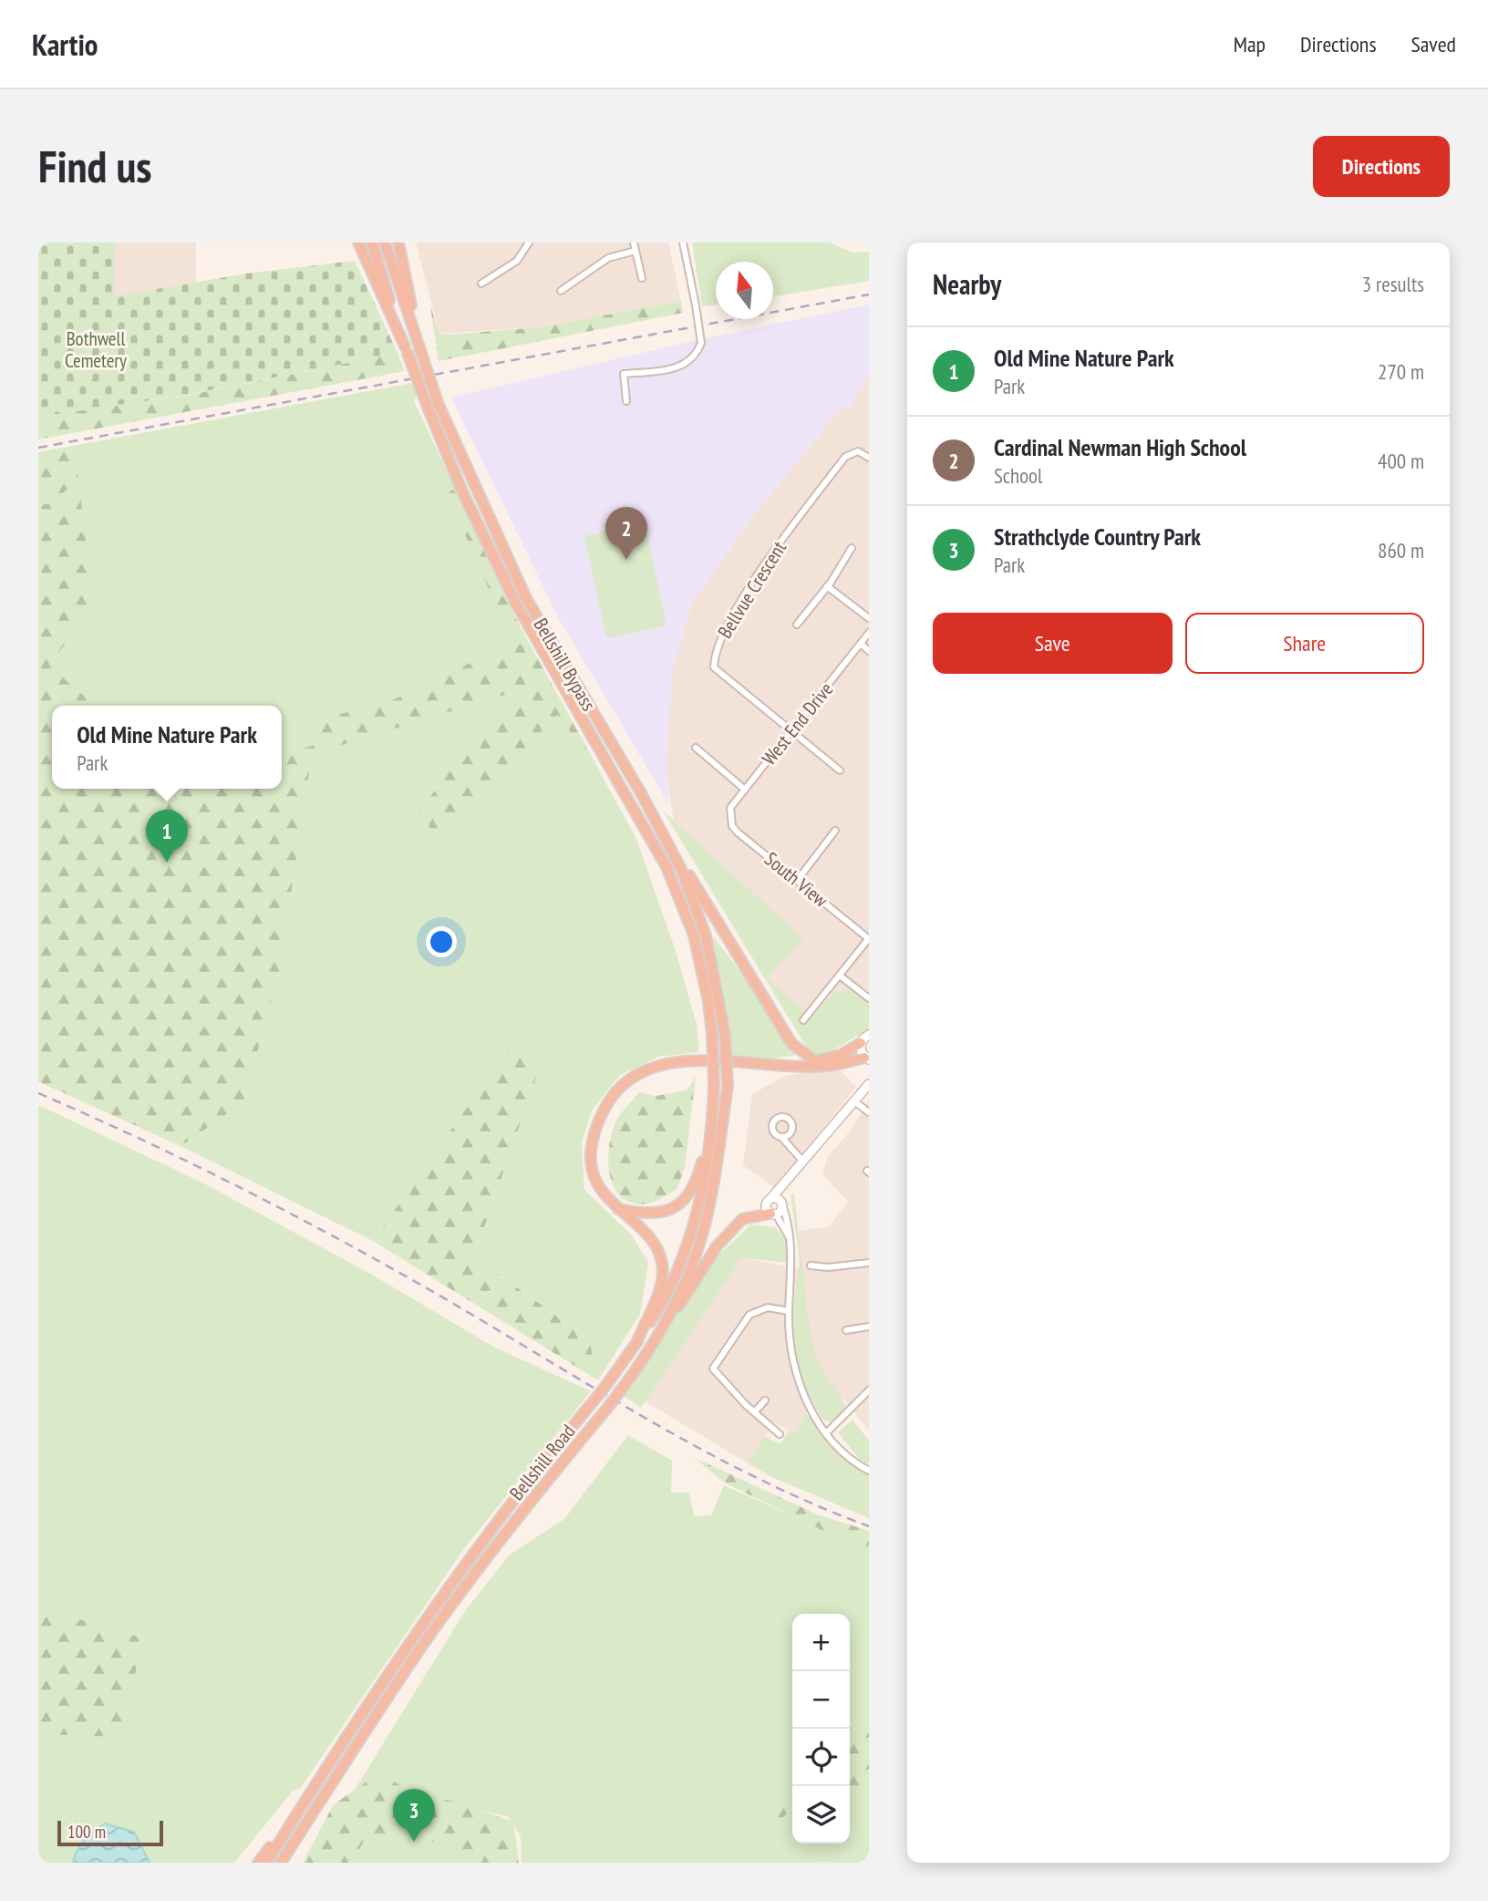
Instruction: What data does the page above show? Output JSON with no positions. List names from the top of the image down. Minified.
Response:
{"streets":{"highway":["Bellshill Bypass","Bellshill Road"],"street":["Bellvue Crescent","West End Drive","South View"]},"crossings":[["Bellvue Crescent","West End Drive"],["Bellshill Bypass","Bellshill Road"],["West End Drive","South View"]],"parks":["Bothwell Cemetery"],"scale_bar":"100 m","north":"top","page":{"header":"Kartio","nav":["Map","Directions","Saved"],"buttons":["Directions",["Save","Share"]],"title":"Find us","heading":["Nearby","3 results"],"list":[{"mark":"1","name":"Old Mine Nature Park","note":"Park","value":"270 m"},{"mark":"2","name":"Cardinal Newman High School","note":"School","value":"400 m"},{"mark":"3","name":"Strathclyde Country Park","note":"Park","value":"860 m"}],"pins":["2","1","3"],"popup":["Old Mine Nature Park","Park"],"map_buttons":["+","−"],"scale":"100 m"}}
